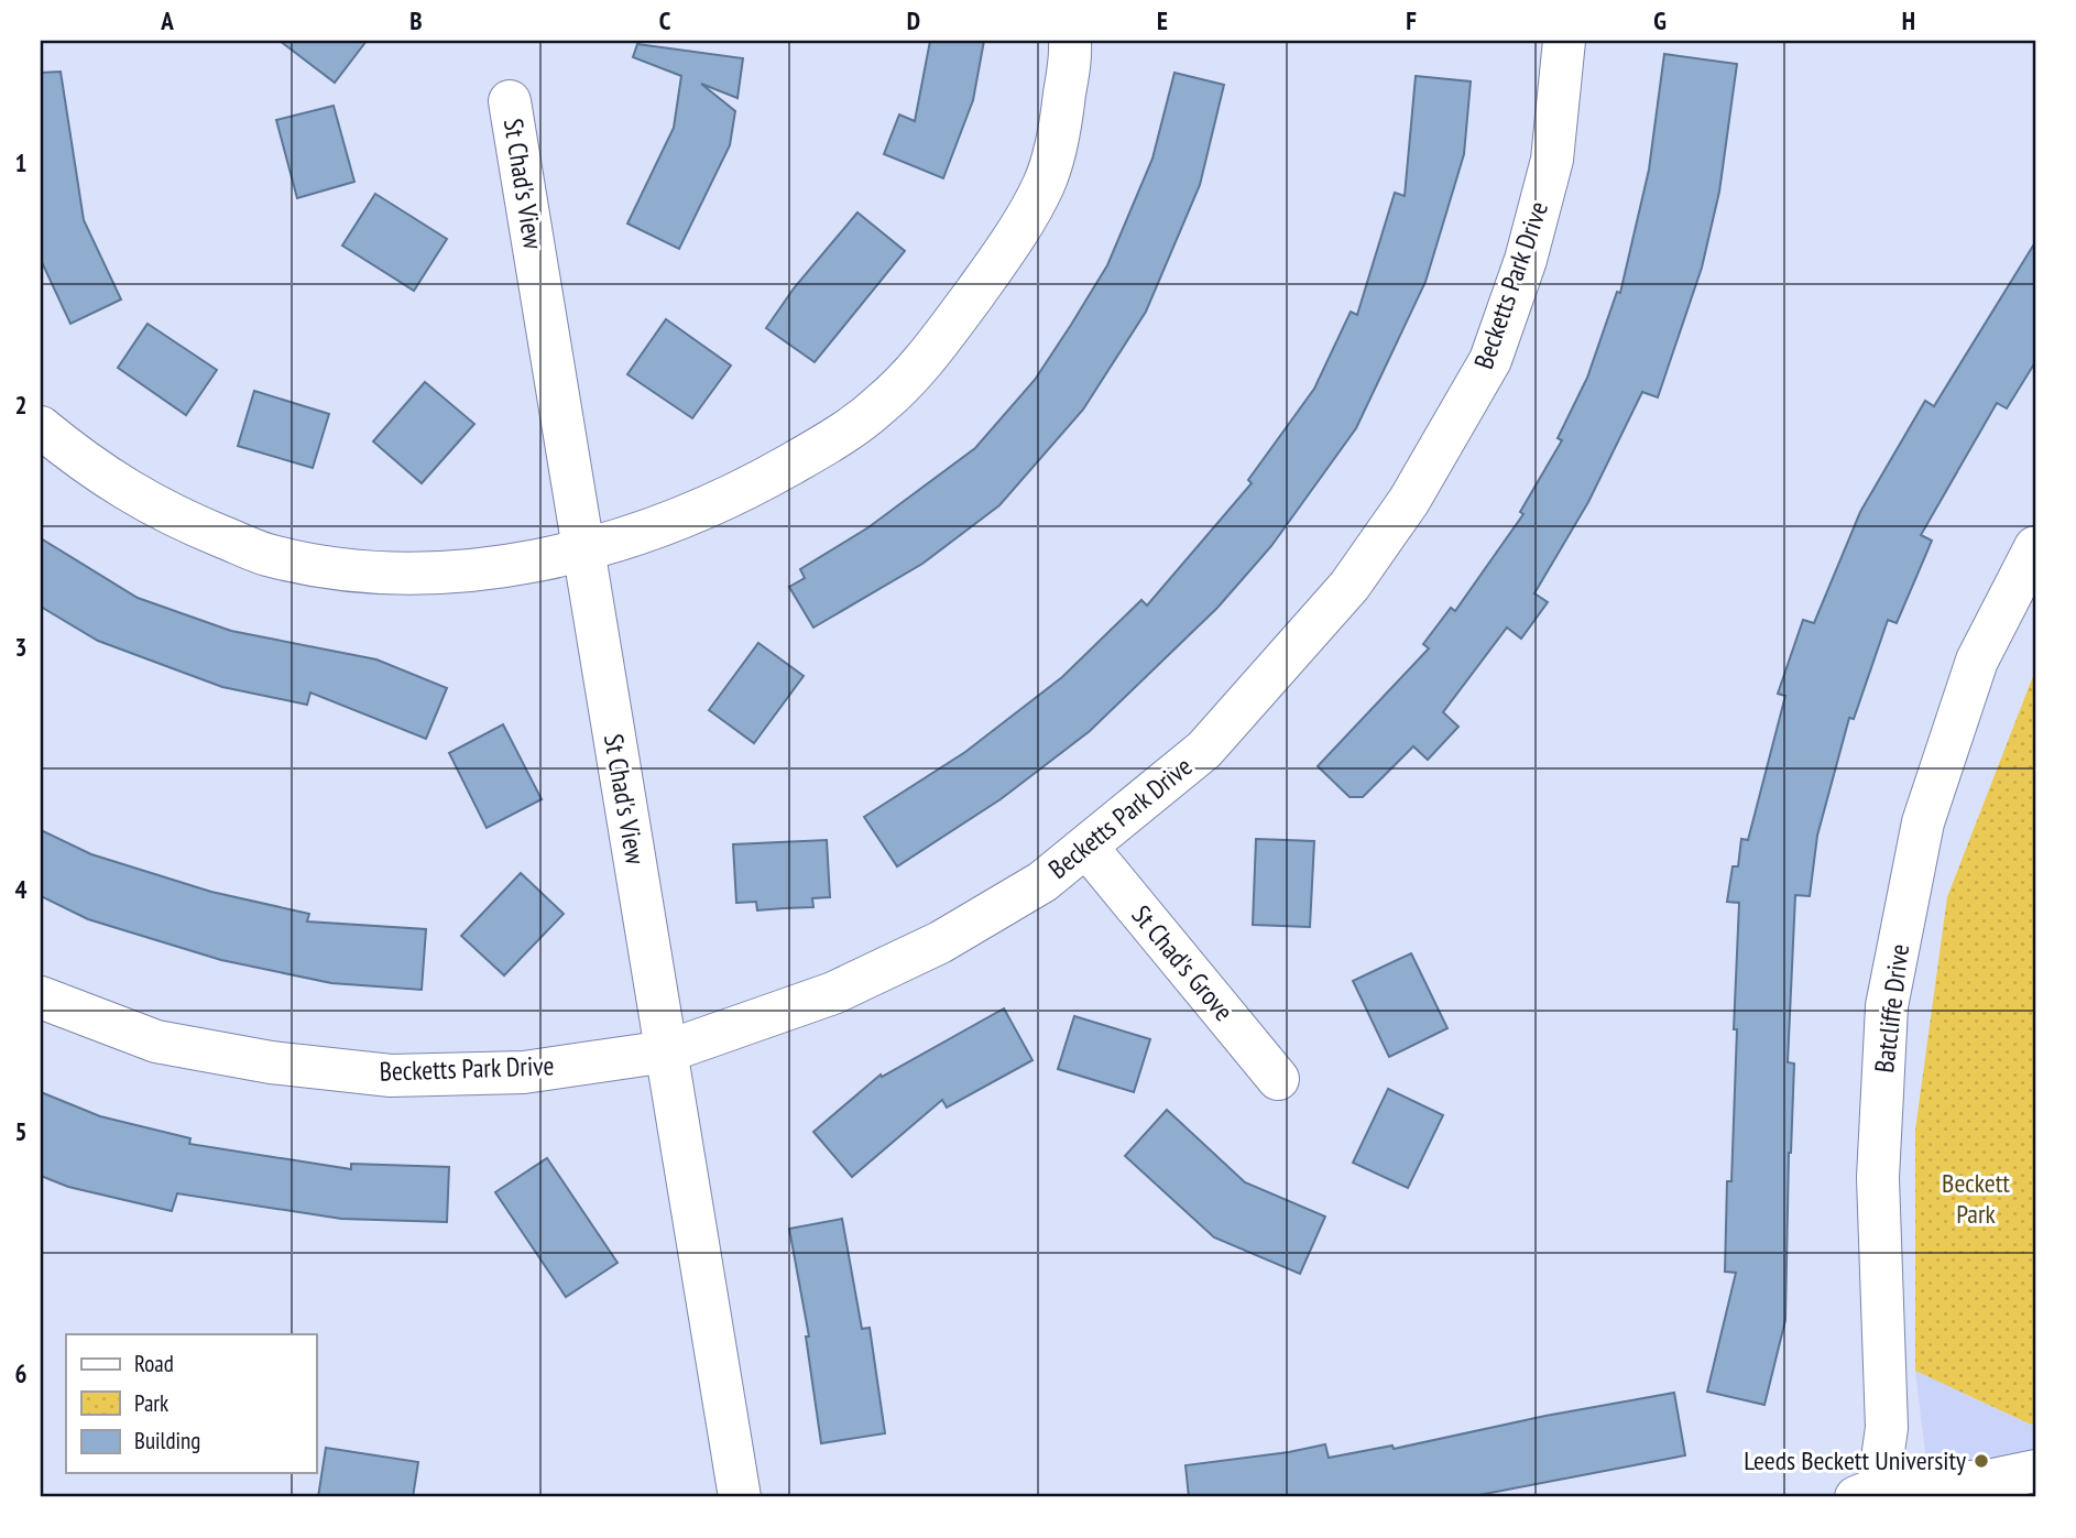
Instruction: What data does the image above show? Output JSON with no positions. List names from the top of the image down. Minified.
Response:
{"streets":{"street":["St Chad's View","Becketts Park Drive","St Chad's Grove","Batcliffe Drive"]},"crossings":[["St Chad's View","Becketts Park Drive"],["Becketts Park Drive","St Chad's Grove"]],"parks":["Beckett Park"],"places":["Leeds Beckett University"],"legend":["Road","Park","Building"],"grid":{"columns":["A","B","C","D","E","F","G","H"],"rows":["1","2","3","4","5","6"]}}
